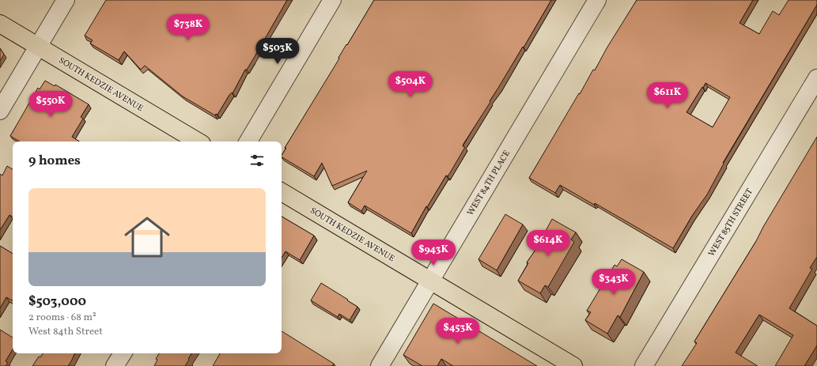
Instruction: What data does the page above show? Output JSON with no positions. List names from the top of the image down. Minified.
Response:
{"streets":{"main road":["SOUTH KEDZIE AVENUE"],"street":["WEST 84TH PLACE","WEST 85TH STREET"]},"crossings":[["SOUTH KEDZIE AVENUE","WEST 84TH PLACE"]],"page":{"price":["$738K","$503K","$504K","$611K","$550K","$614K","$943K","$343K","$453K"],"heading":"9 homes","list":[{"name":"$503,000","note":"2 rooms · 68 m² · West 84th Street"}]}}
